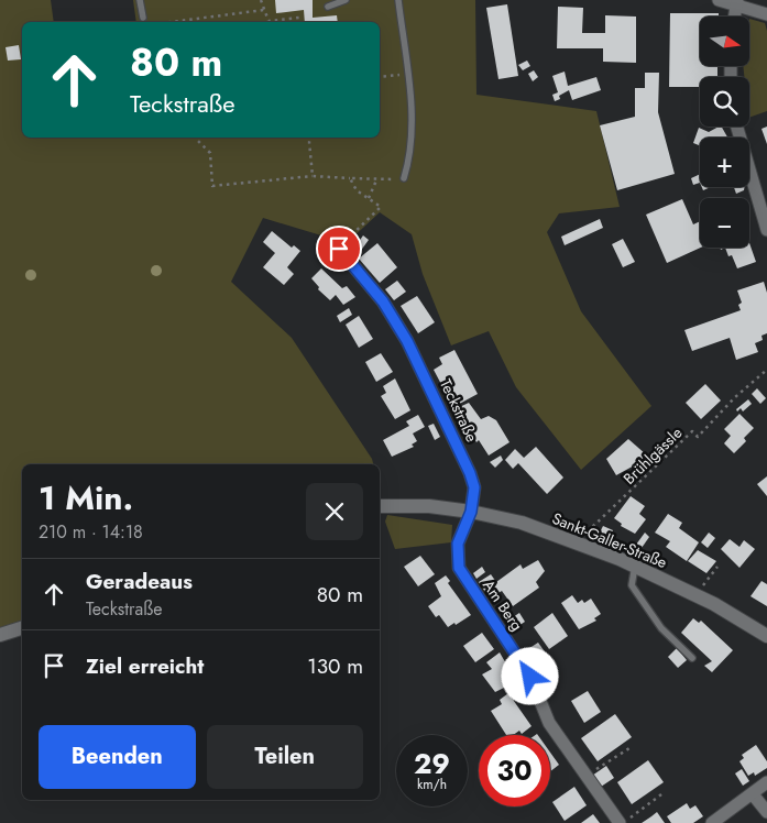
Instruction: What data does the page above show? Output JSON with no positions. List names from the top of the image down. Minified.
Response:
{"streets":{"street":["Teckstraße","Sankt-Galler-Straße","Am Berg"],"path":["Brühlgässle"]},"crossings":[["Teckstraße","Sankt-Galler-Straße"],["Teckstraße","Am Berg"],["Brühlgässle","Sankt-Galler-Straße"],["Sankt-Galler-Straße","Am Berg"]],"north":"right","page":{"map_buttons":["+","−"],"turn":["80 m","Teckstraße"],"heading":["1 Min.","210 m · 14:18"],"list":[{"name":"Geradeaus","note":"Teckstraße","value":"80 m"},{"name":"Ziel erreicht","value":"130 m"}],"buttons":["Beenden","Teilen"],"speed":"29 km/h","limit":"30"}}
